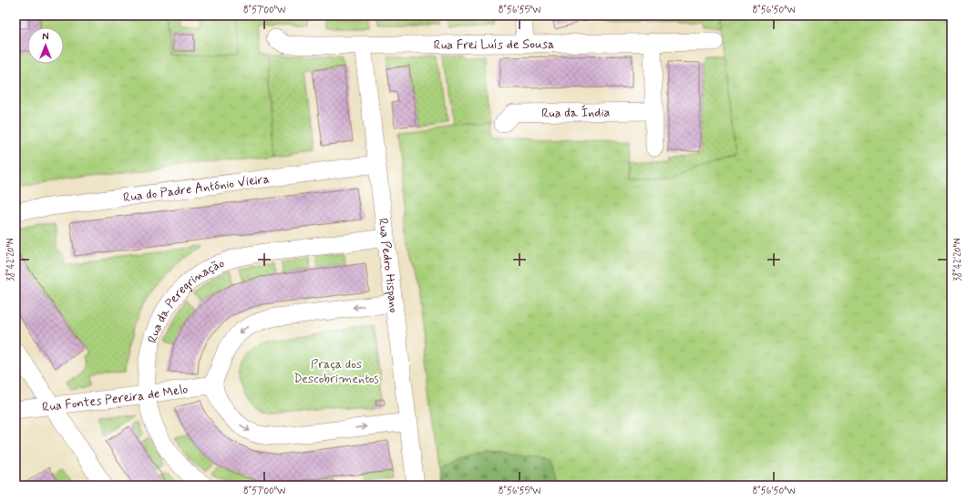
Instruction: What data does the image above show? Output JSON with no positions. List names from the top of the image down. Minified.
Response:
{"streets":{"street":["Rua Frei Luís de Sousa","Rua da Índia","Rua do Padre António Vieira","Rua Pedro Hispano","Rua da Peregrinação","Rua Fontes Pereira de Melo"]},"crossings":[["Rua Frei Luís de Sousa","Rua Pedro Hispano"],["Rua do Padre António Vieira","Rua Pedro Hispano"],["Rua Pedro Hispano","Rua da Peregrinação"],["Rua da Peregrinação","Rua Fontes Pereira de Melo"]],"parks":["Praça dos Descobrimentos"],"north":"top","coordinates":["8°57'00\"W","8°56'55\"W","8°56'50\"W","38°42'20\"N"]}
